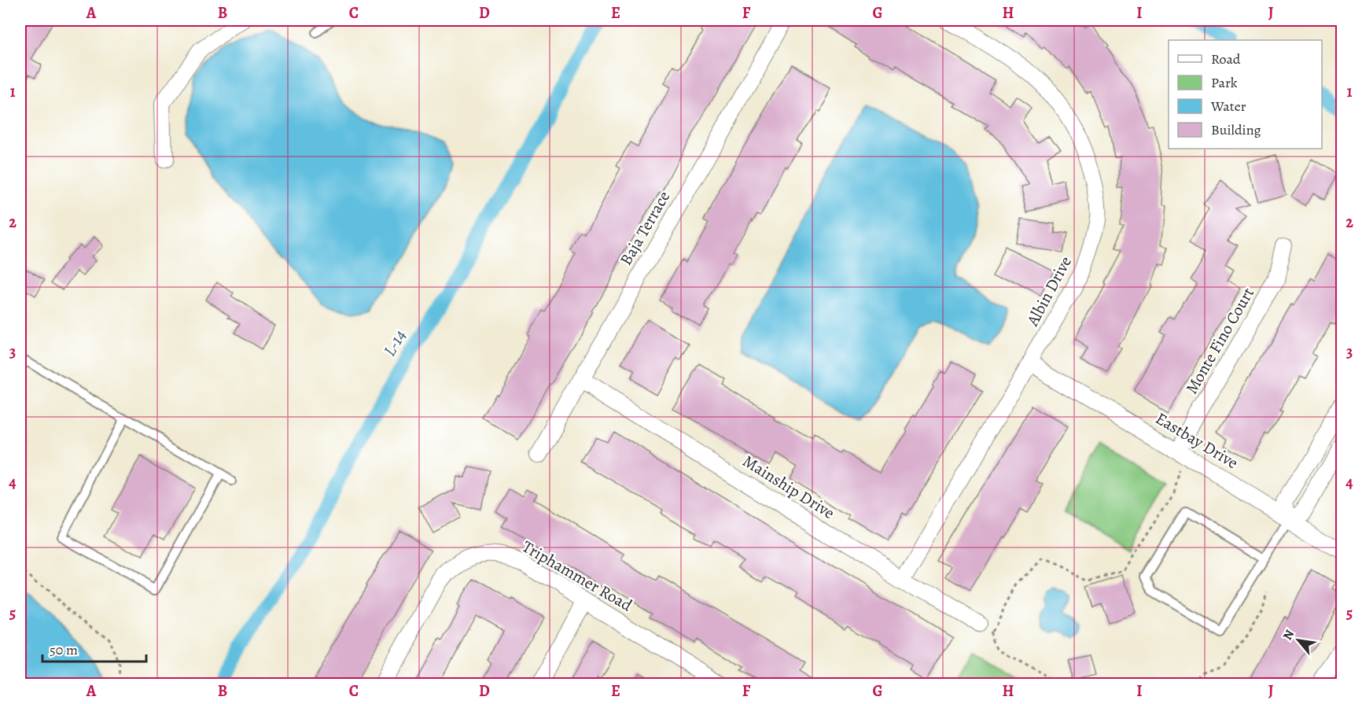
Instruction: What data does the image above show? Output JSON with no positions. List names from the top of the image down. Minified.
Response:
{"streets":{"street":["Baja Terrace","Albin Drive","Monte Fino Court","Eastbay Drive","Mainship Drive","Triphammer Road"]},"crossings":[["Baja Terrace","Mainship Drive"],["Albin Drive","Eastbay Drive"],["Albin Drive","Mainship Drive"],["Monte Fino Court","Eastbay Drive"]],"water":["L-14"],"legend":["Road","Park","Water","Building"],"scale_bar":"50 m","north":"top left","grid":{"columns":["A","B","C","D","E","F","G","H","I","J"],"rows":["1","2","3","4","5"]}}
